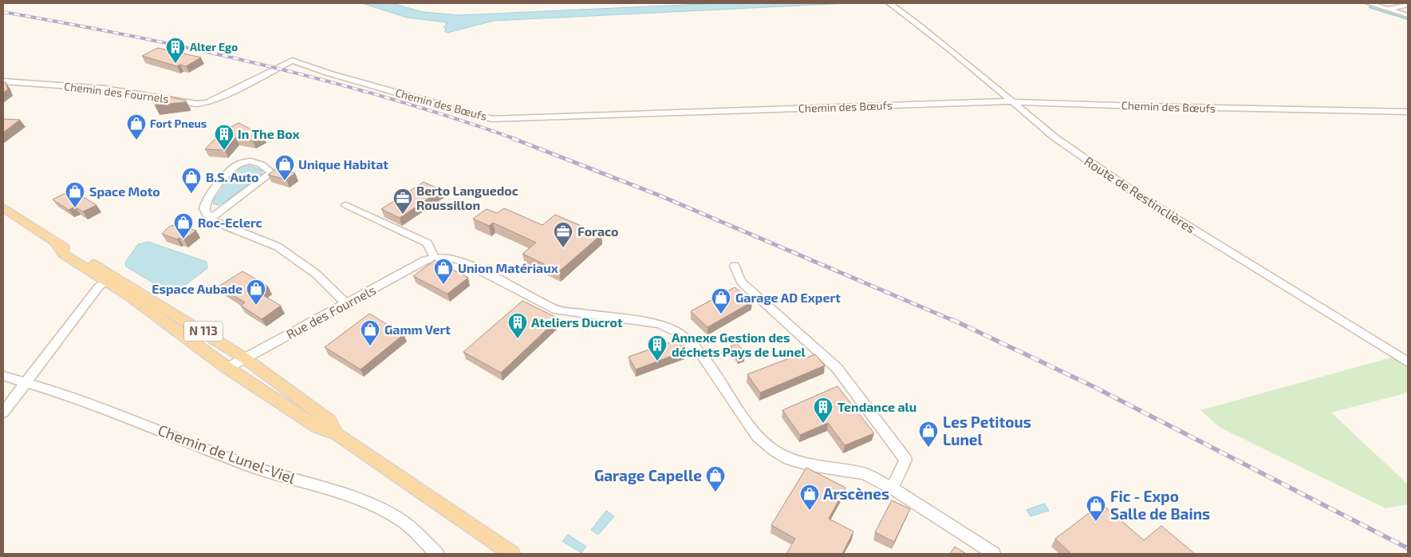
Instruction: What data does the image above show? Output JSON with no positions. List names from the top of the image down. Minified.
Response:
{"streets":{"main road":["N 113"],"street":["Chemin des Fournels","Chemin des Bœufs","Route de Restinclières","Rue des Fournels","Chemin de Lunel-Viel"]},"crossings":[["Chemin des Fournels","Chemin des Bœufs"],["Chemin des Bœufs","Route de Restinclières"],["Rue des Fournels","N 113"]],"places":{"building":["Alter Ego","In The Box","Ateliers Ducrot","Annexe Gestion des déchets Pays de Lunel","Tendance alu"],"shop":["Fort Pneus","Unique Habitat","B.S. Auto","Space Moto","Roc-Eclerc","Union Matériaux","Espace Aubade","Garage AD Expert","Gamm Vert","Les Petitous Lunel","Garage Capelle","Arscènes","Fic - Expo Salle de Bains"],"office":["Berto Languedoc Roussillon","Foraco"]}}
